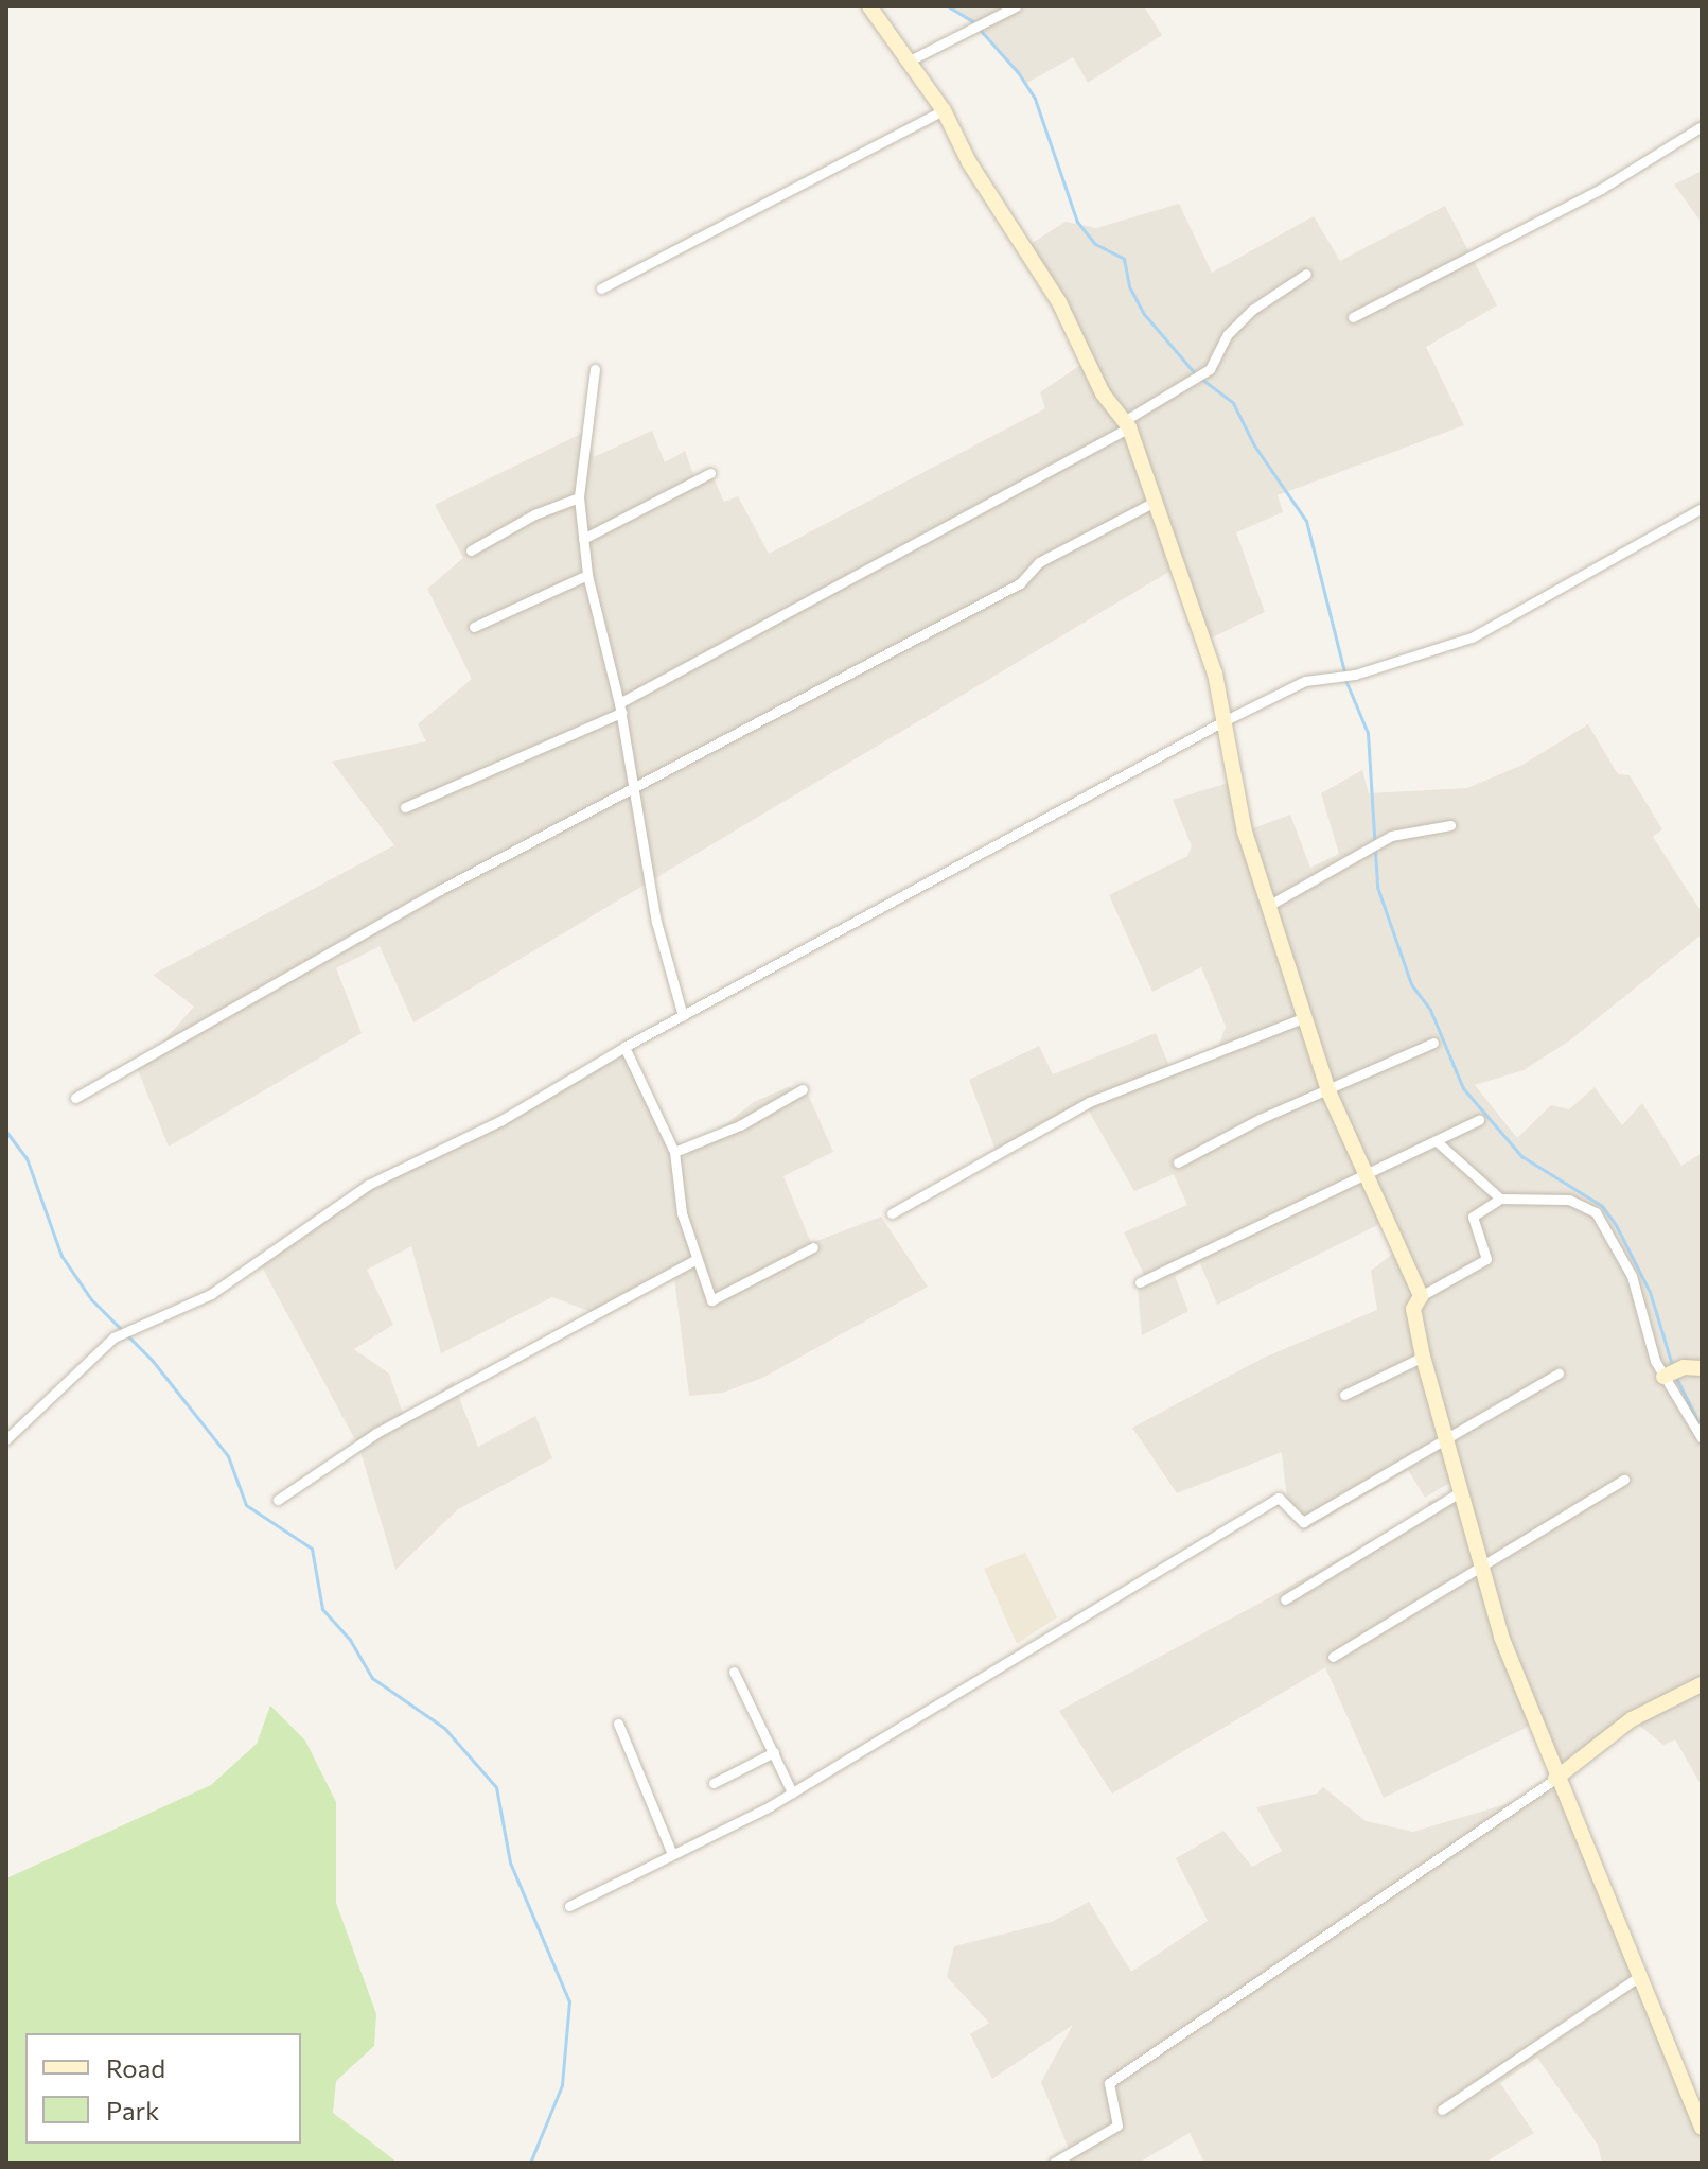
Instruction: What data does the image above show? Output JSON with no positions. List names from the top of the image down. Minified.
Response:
{"legend":["Road","Park"]}
